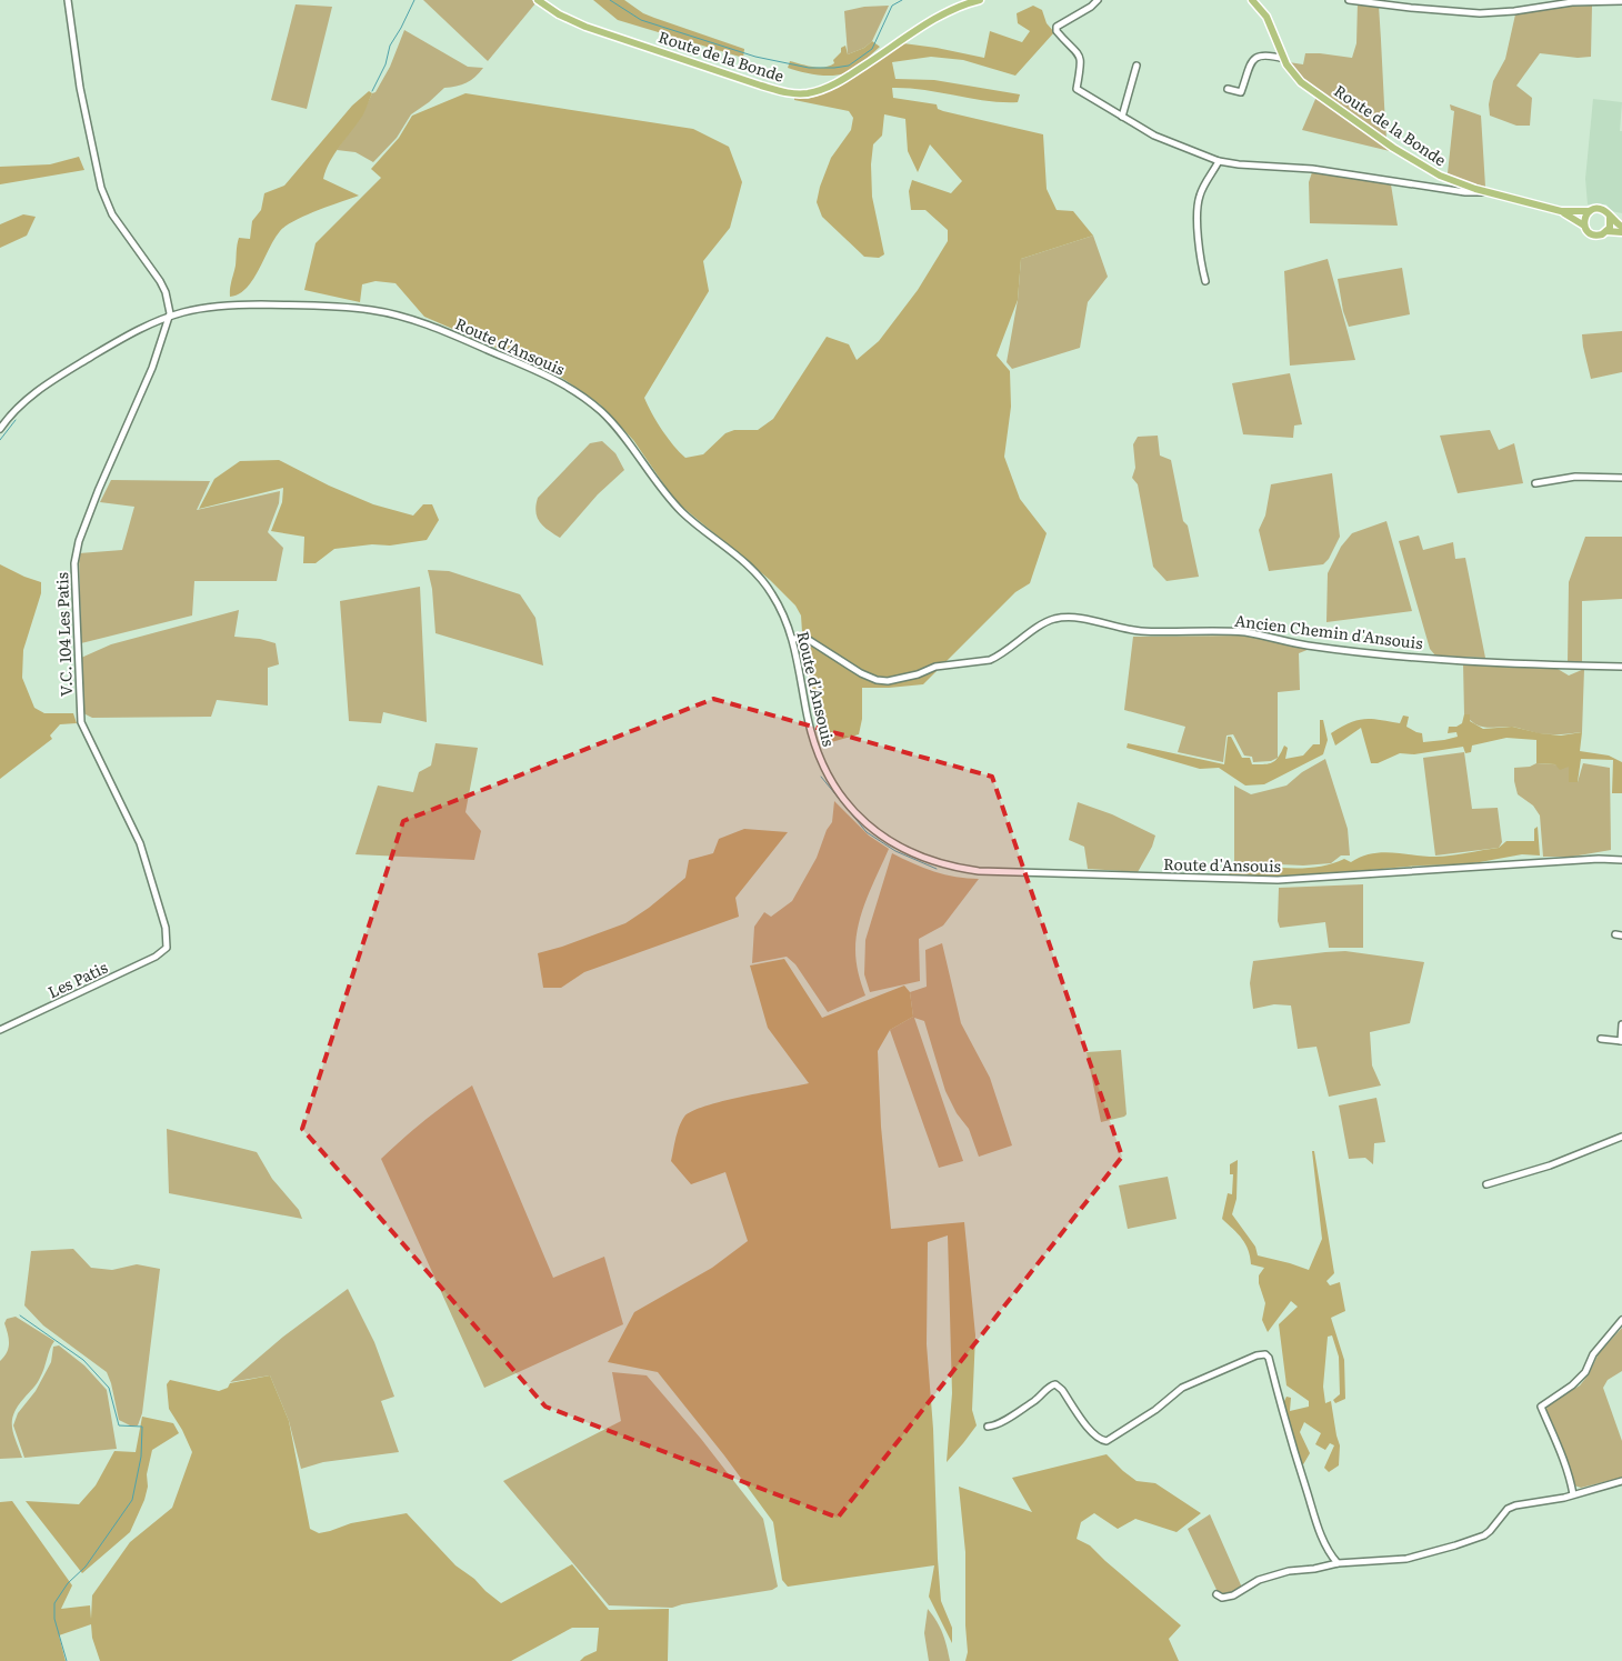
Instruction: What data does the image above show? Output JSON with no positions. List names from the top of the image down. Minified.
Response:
{"streets":{"main road":["Route de la Bonde"],"street":["Route d'Ansouis","Ancien Chemin d'Ansouis","V.C. 104 Les Patis","Les Patis"]},"crossings":[["Route d'Ansouis","Ancien Chemin d'Ansouis"],["Route d'Ansouis","V.C. 104 Les Patis"],["V.C. 104 Les Patis","Les Patis"]]}
